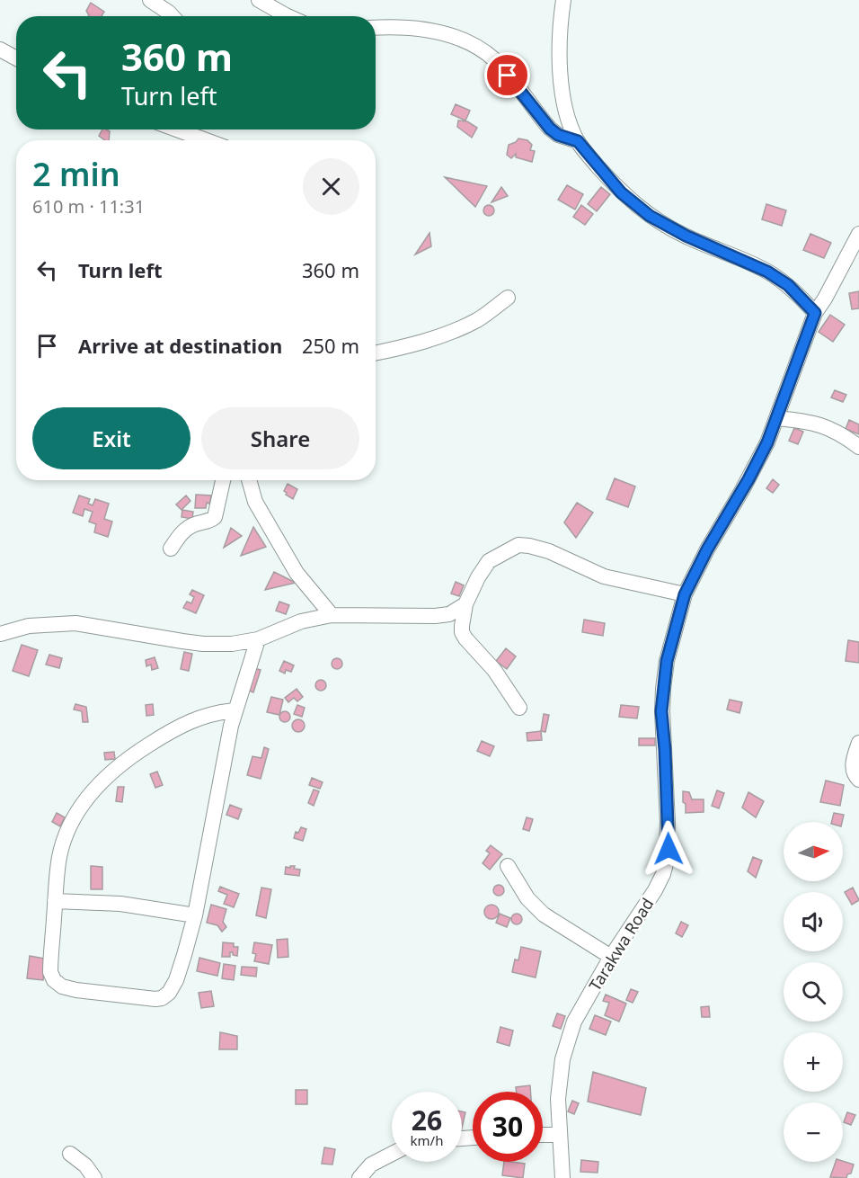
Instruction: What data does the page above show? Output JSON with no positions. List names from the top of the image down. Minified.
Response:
{"streets":{"street":["Tarakwa Road"]},"north":"right","page":{"turn":["360 m","Turn left"],"heading":["2 min","610 m · 11:31"],"list":[{"name":"Turn left","value":"360 m"},{"name":"Arrive at destination","value":"250 m"}],"buttons":["Exit","Share"],"map_buttons":["+","−"],"speed":"26 km/h","limit":"30"}}
